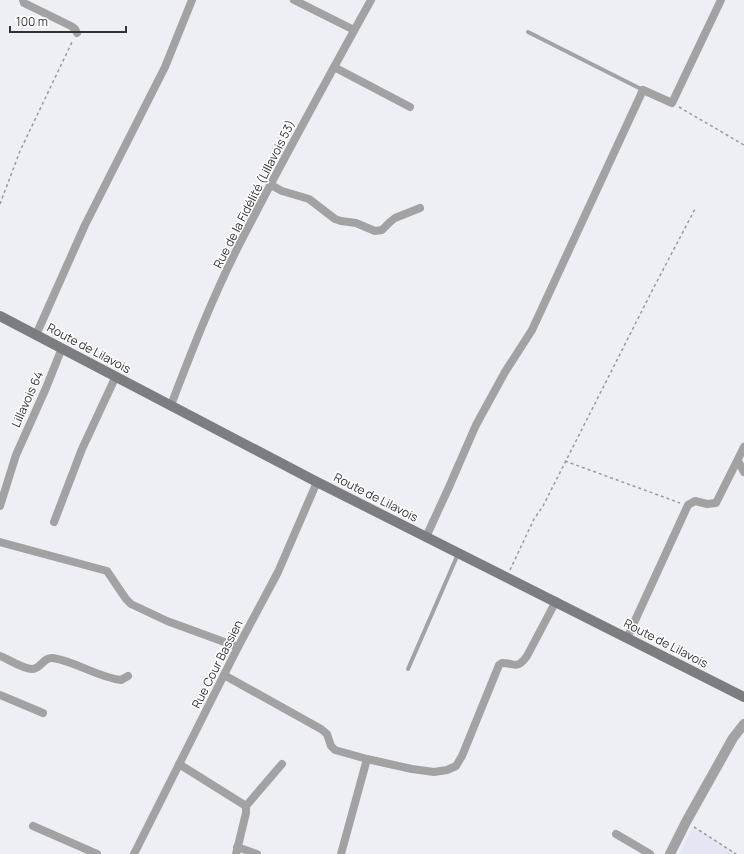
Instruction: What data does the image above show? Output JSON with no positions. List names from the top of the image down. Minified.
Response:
{"streets":{"main road":["Route de Lilavois"],"street":["Rue de la Fidélité (Lillavois 53)","Lillavois 64","Rue Cour Bassien"]},"crossings":[["Rue de la Fidélité (Lillavois 53)","Route de Lilavois"],["Route de Lilavois","Lillavois 64"],["Route de Lilavois","Rue Cour Bassien"]],"scale_bar":"100 m"}
